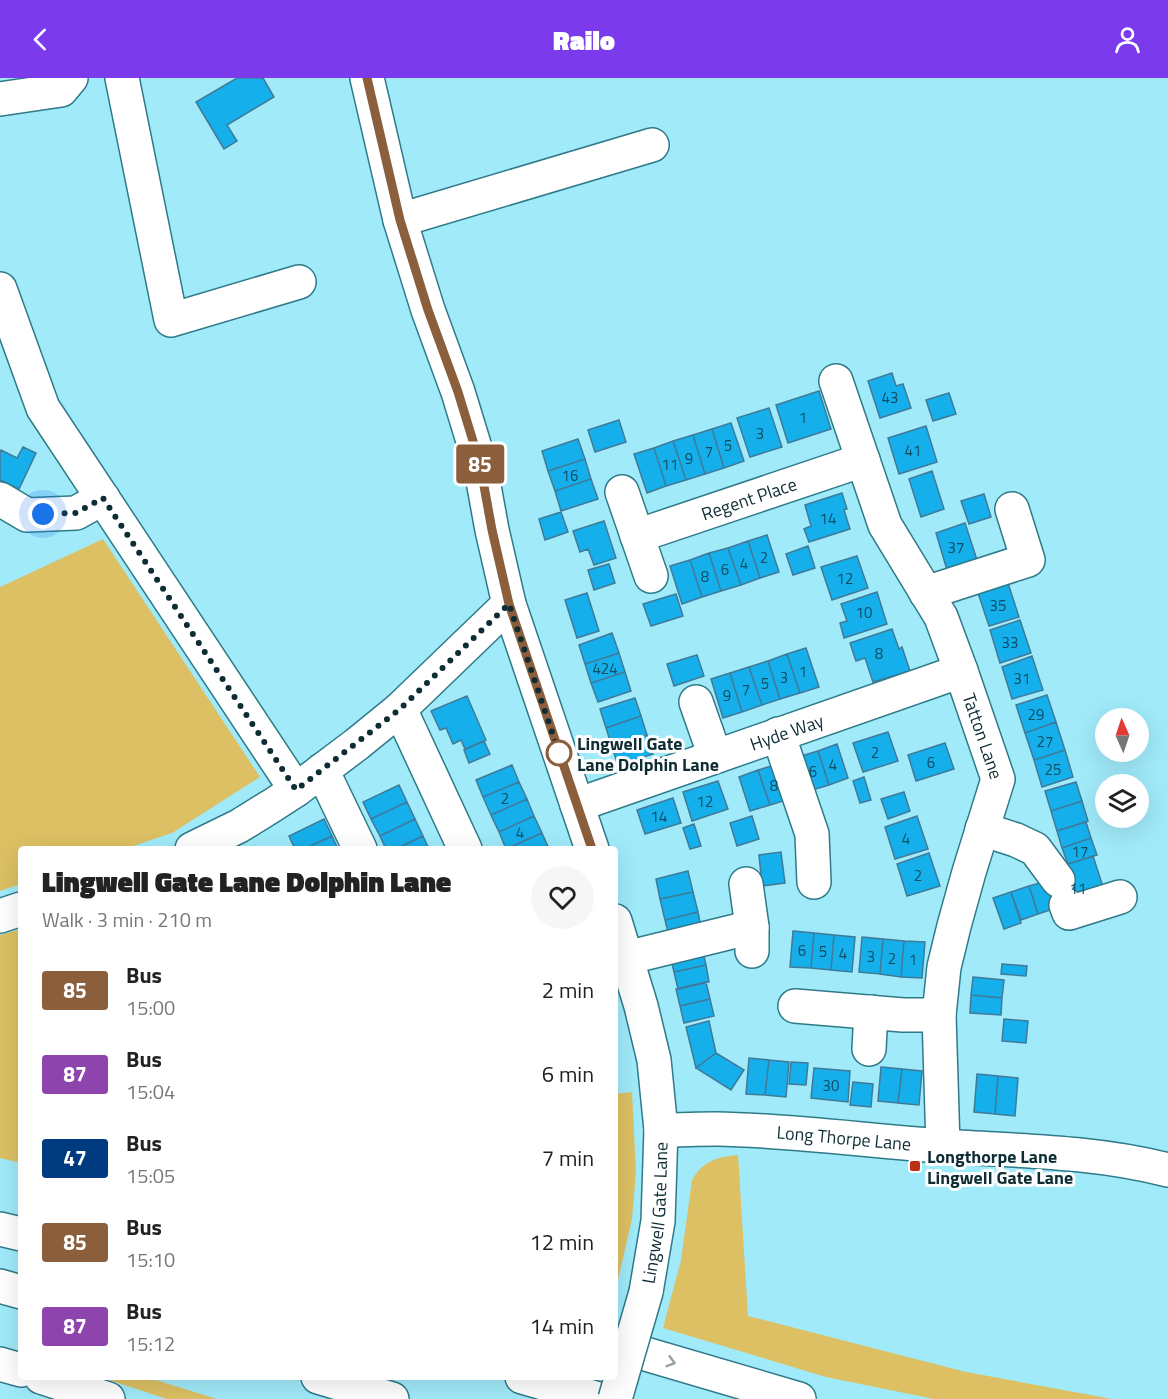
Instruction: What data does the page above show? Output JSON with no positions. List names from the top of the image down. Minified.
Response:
{"streets":{"main road":["Regent Place","Hyde Way","Tatton Lane","Long Thorpe Lane","Lingwell Gate Lane"]},"crossings":[["Regent Place","Tatton Lane"],["Hyde Way","Tatton Lane"],["Tatton Lane","Long Thorpe Lane"],["Long Thorpe Lane","Lingwell Gate Lane"]],"places":{"other":["Lingwell Gate Lane Dolphin Lane"],"transit":["Longthorpe Lane Lingwell Gate Lane"]},"lines":["bus line 85"],"house_numbers":["43","1","3","5","41","7","9","11","16","14","37","2","4","6","8","12","35","10","33","8","424","1","3","31","5","7","9","29","27","2","6","4","25","6","8","2","12","14","4","4","17","2","11","6","5","4","3","2","1","30"],"north":"top","page":{"header":"Railo","on_map":"85","heading":["Lingwell Gate Lane Dolphin Lane","Walk · 3 min · 210 m"],"list":[{"mark":"85","name":"Bus","note":"15:00","value":"2 min"},{"mark":"87","name":"Bus","note":"15:04","value":"6 min"},{"mark":"47","name":"Bus","note":"15:05","value":"7 min"},{"mark":"85","name":"Bus","note":"15:10","value":"12 min"},{"mark":"87","name":"Bus","note":"15:12","value":"14 min"}]}}
